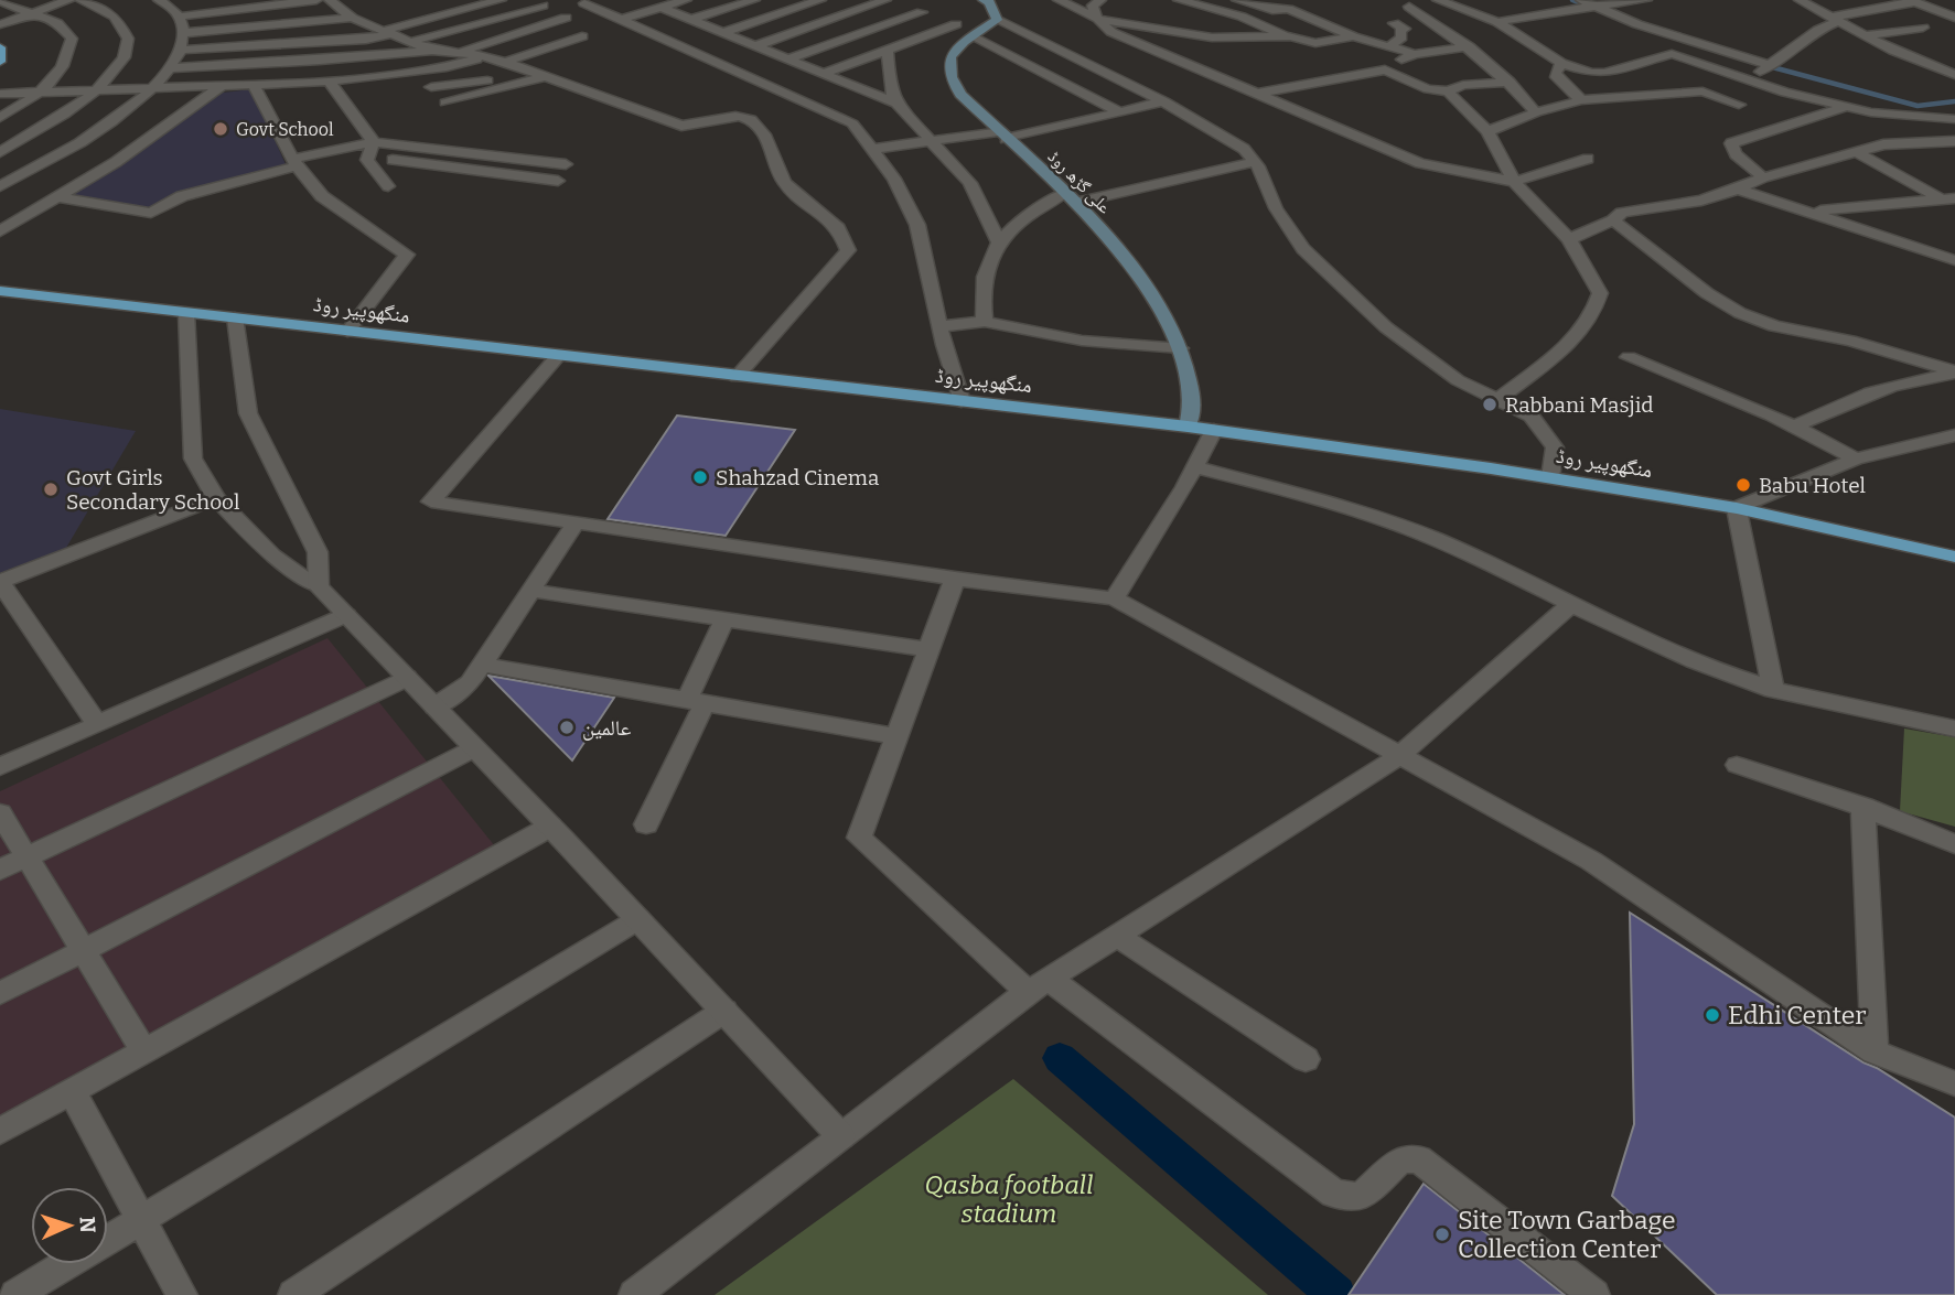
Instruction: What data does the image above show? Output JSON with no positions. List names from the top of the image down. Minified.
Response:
{"streets":{"main road":["علی گڑھ روڈ","منگھوپیر روڈ"]},"crossings":[["علی گڑھ روڈ","منگھوپیر روڈ"]],"parks":["Qasba football stadium"],"places":["Govt School","Rabbani Masjid","Shahzad Cinema","Babu Hotel","Govt Girls Secondary School","عالمین","Edhi Center","Site Town Garbage Collection Center"],"north":"right"}
